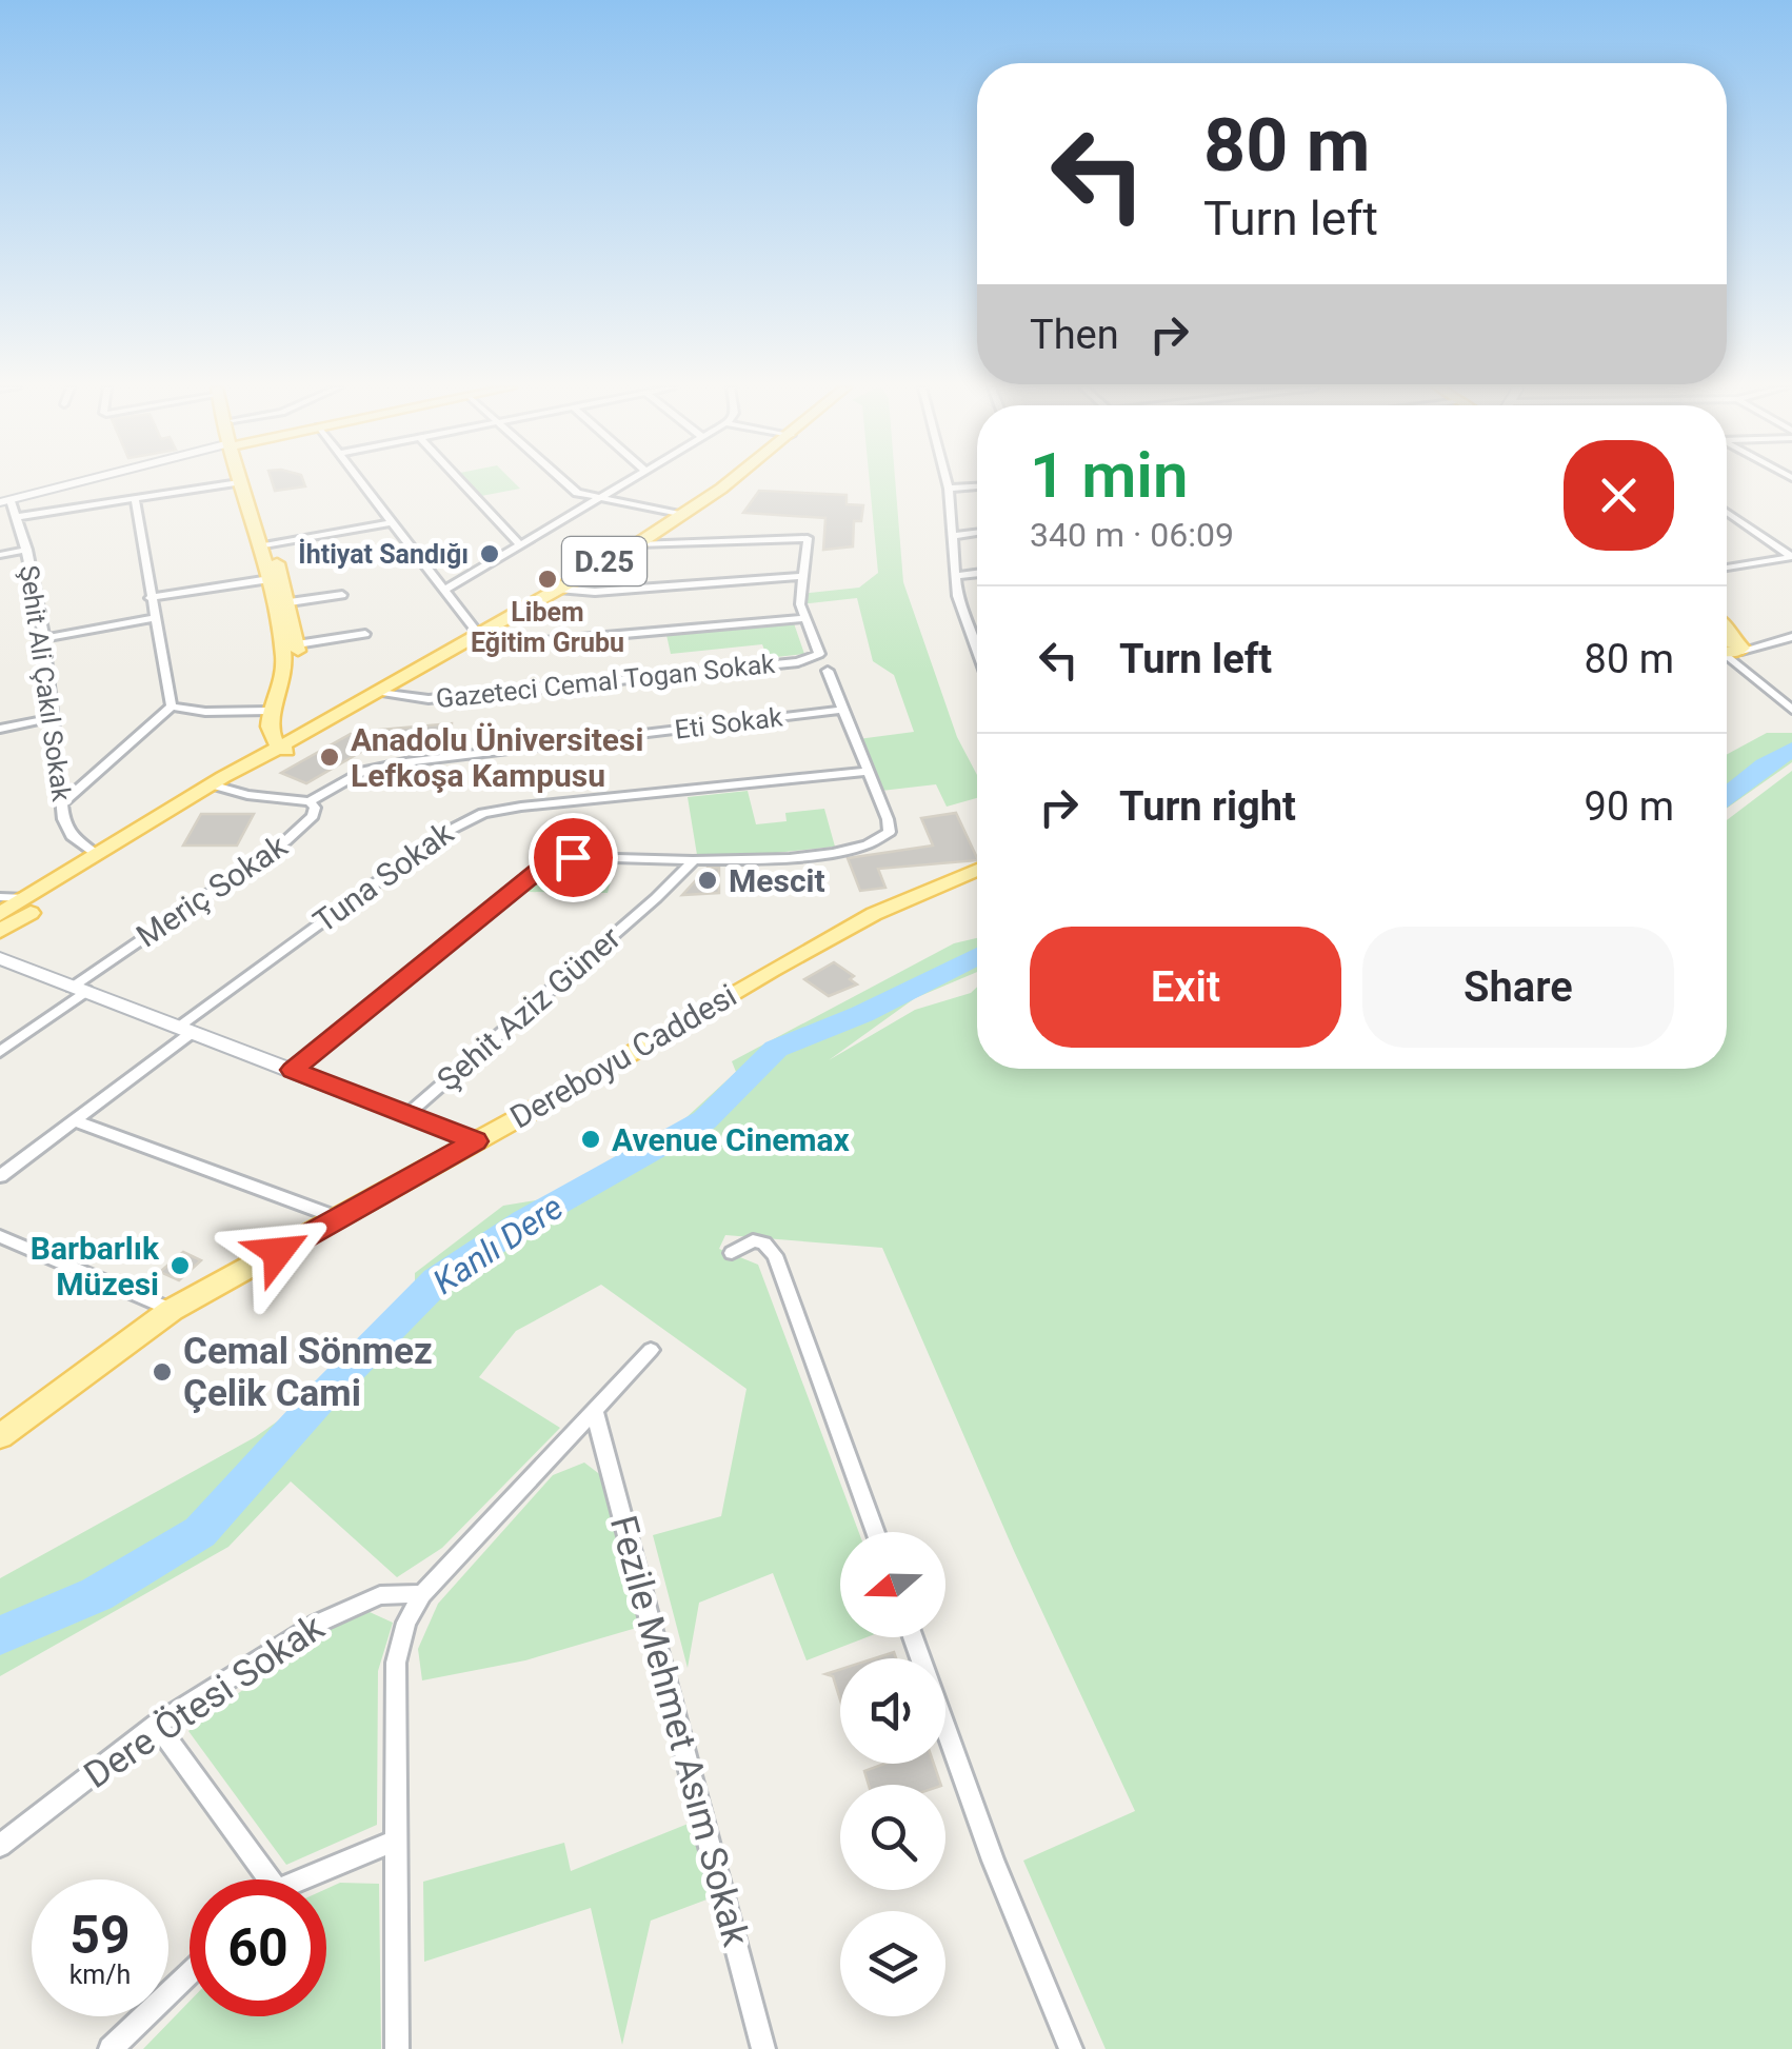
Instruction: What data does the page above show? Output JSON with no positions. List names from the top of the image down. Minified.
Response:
{"streets":{"main road":["D.25","Dereboyu Caddesi"],"street":["Gazeteci Cemal Togan Sokak","Şehit Ali Çakıl Sokak","Eti Sokak","Tuna Sokak","Meriç Sokak","Şehit Aziz Güner","Dere Ötesi Sokak","Fezile Mehmet Asım Sokak"]},"crossings":[["D.25","Gazeteci Cemal Togan Sokak"],["D.25","Şehit Ali Çakıl Sokak"],["D.25","Meriç Sokak"],["Eti Sokak","Meriç Sokak"]],"water":["Kanlı Dere"],"places":["İhtiyat Sandığı","Libem Eğitim Grubu","Anadolu Üniversitesi Lefkoşa Kampusu","Mescit","Avenue Cinemax","Barbarlık Müzesi","Cemal Sönmez Çelik Cami"],"north":"left","page":{"turn":["80 m","Turn left"],"then":"Then","heading":["1 min","340 m · 06:09"],"list":[{"name":"Turn left","value":"80 m"},{"name":"Turn right","value":"90 m"}],"buttons":["Exit","Share"],"speed":"59 km/h","limit":"60"}}
